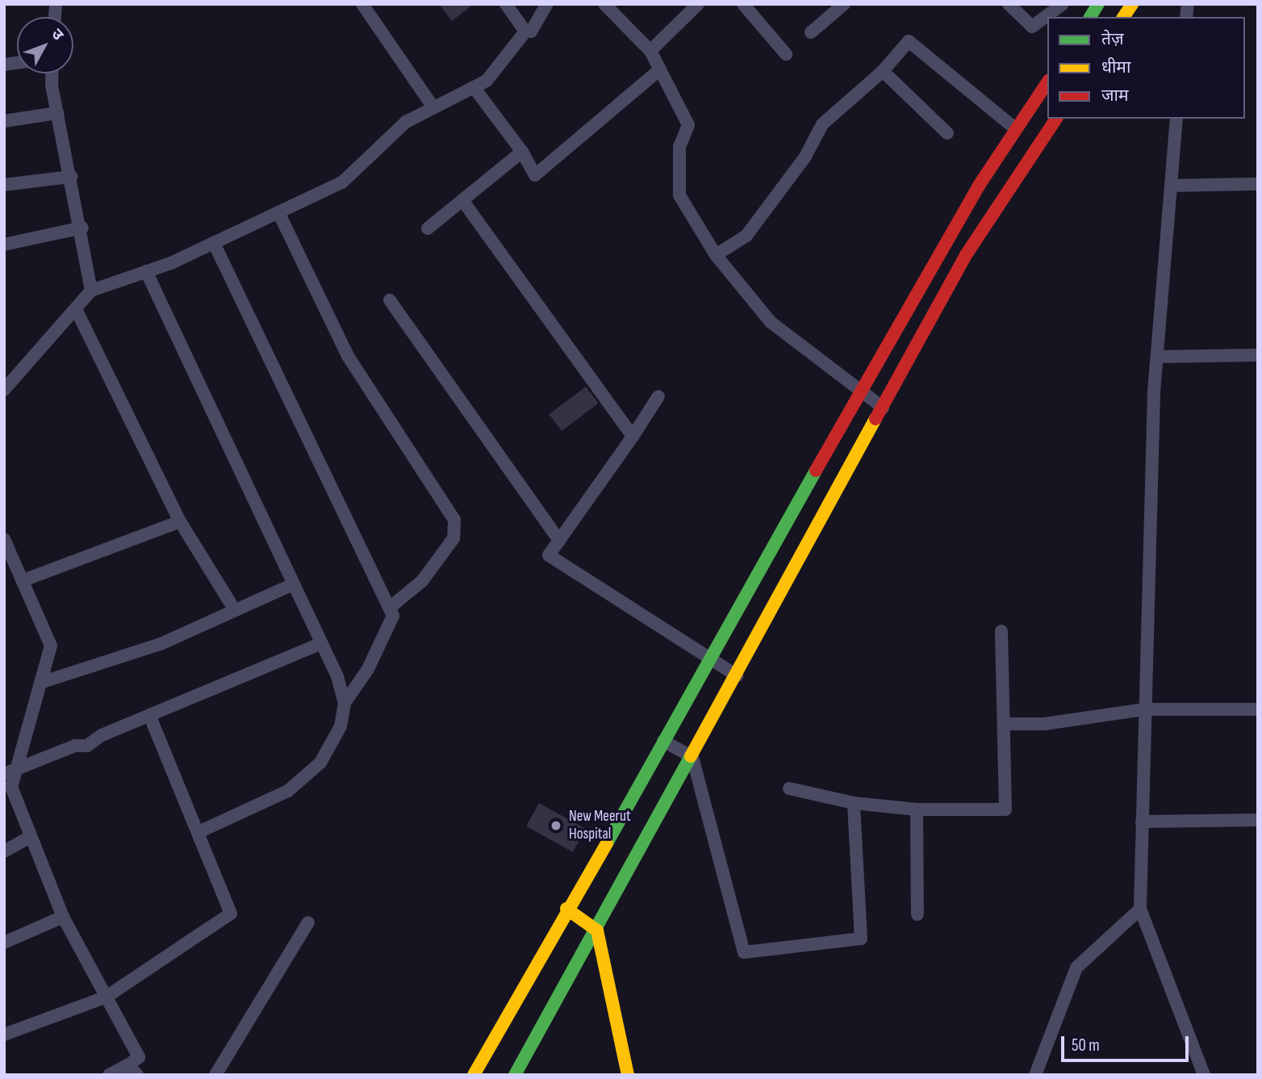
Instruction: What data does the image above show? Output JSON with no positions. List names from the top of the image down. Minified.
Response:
{"places":["New Meerut Hospital"],"legend":["तेज़","धीमा","जाम"],"scale_bar":"50 m","north":"top right"}
